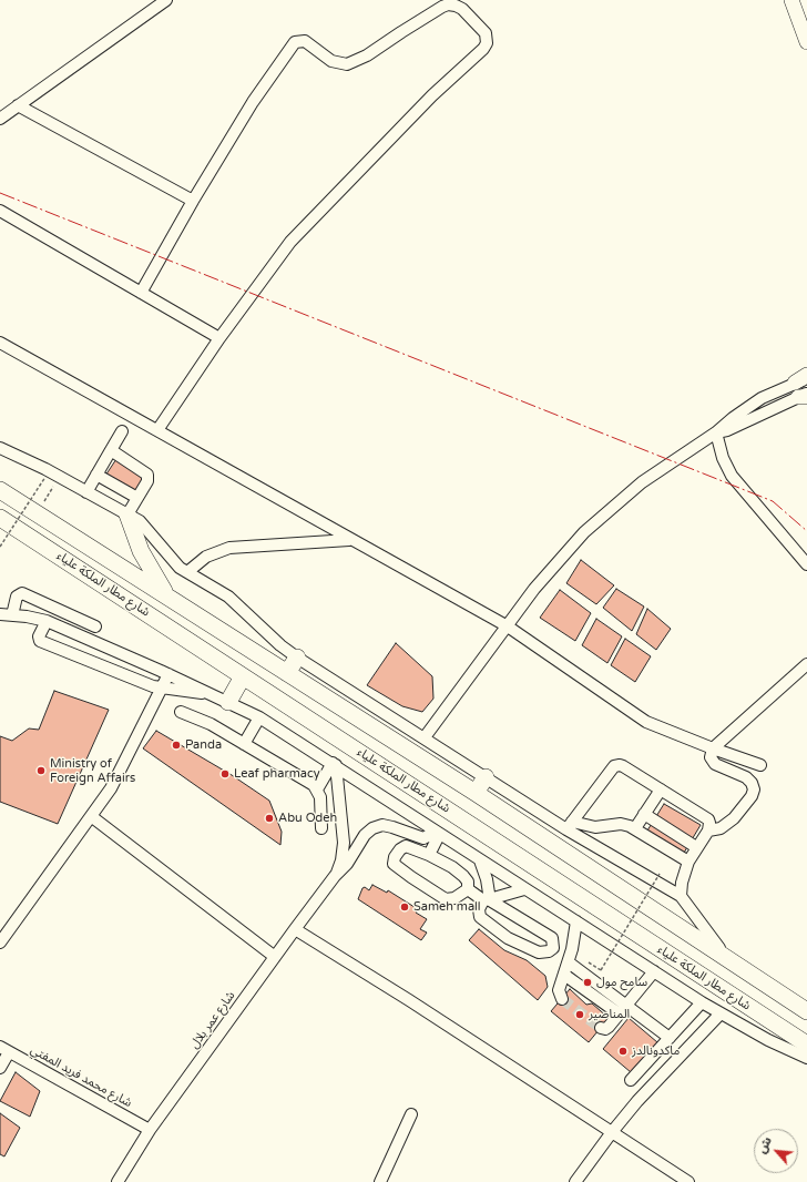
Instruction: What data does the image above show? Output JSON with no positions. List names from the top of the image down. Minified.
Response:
{"streets":{"highway":["شارع مطار الملكة علياء"],"street":["شارع عمر بلال","شارع محمد فريد المفتي"]},"crossings":[["شارع عمر بلال","شارع محمد فريد المفتي"]],"places":["Panda","Ministry of Foreign Affairs","Leaf pharmacy","Abu Odeh","Sameh mall","سامح مول","المناصير","ماكدونالدز"],"north":"top left"}
